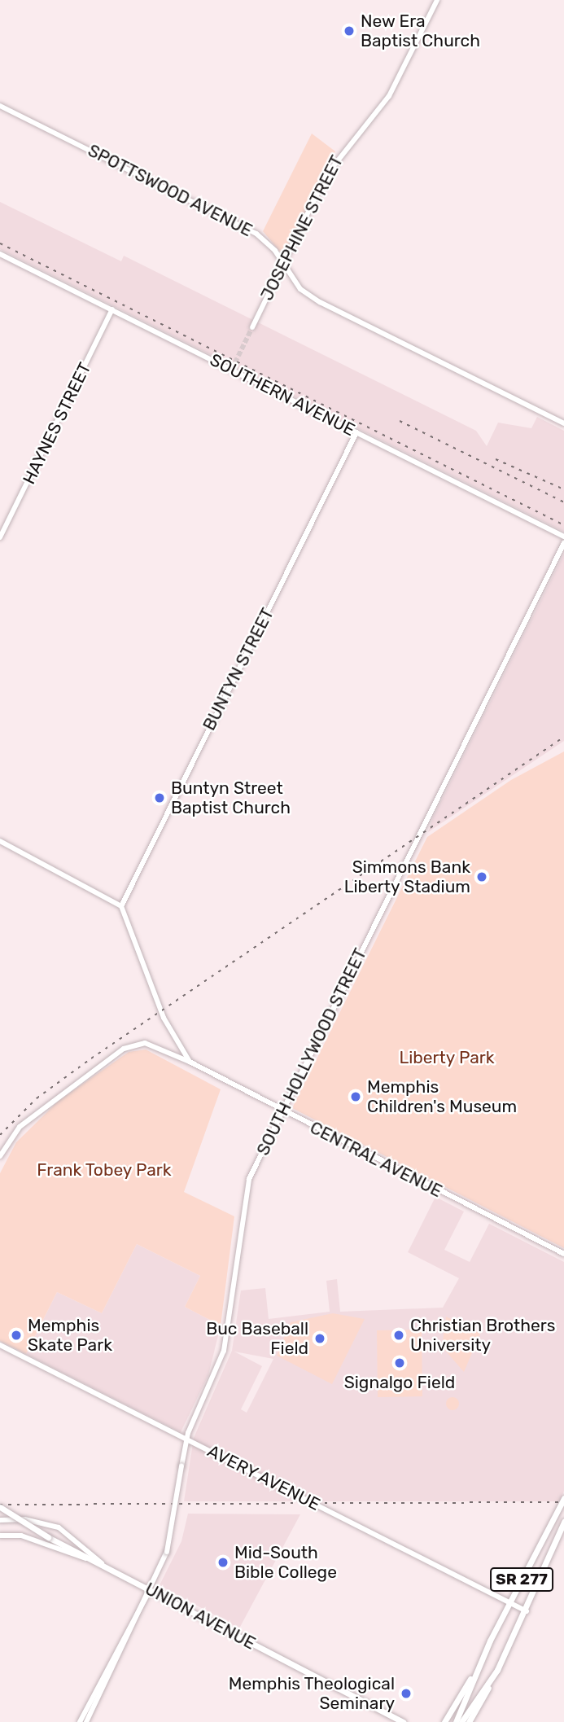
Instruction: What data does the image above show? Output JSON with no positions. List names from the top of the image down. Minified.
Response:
{"streets":{"main road":["SPOTTSWOOD AVENUE","JOSEPHINE STREET","SOUTHERN AVENUE","HAYNES STREET","BUNTYN STREET","SOUTH HOLLYWOOD STREET","CENTRAL AVENUE","AVERY AVENUE","SR 277","UNION AVENUE"]},"crossings":[["SPOTTSWOOD AVENUE","JOSEPHINE STREET"],["SOUTHERN AVENUE","HAYNES STREET"],["SOUTHERN AVENUE","BUNTYN STREET"],["SOUTH HOLLYWOOD STREET","CENTRAL AVENUE"],["SOUTH HOLLYWOOD STREET","AVERY AVENUE"],["SOUTH HOLLYWOOD STREET","UNION AVENUE"],["AVERY AVENUE","SR 277"]],"parks":["Liberty Park","Frank Tobey Park"],"places":["New Era Baptist Church","Buntyn Street Baptist Church","Simmons Bank Liberty Stadium","Memphis Children's Museum","Memphis Skate Park","Christian Brothers University","Buc Baseball Field","Signalgo Field","Mid-South Bible College","Memphis Theological Seminary"]}
